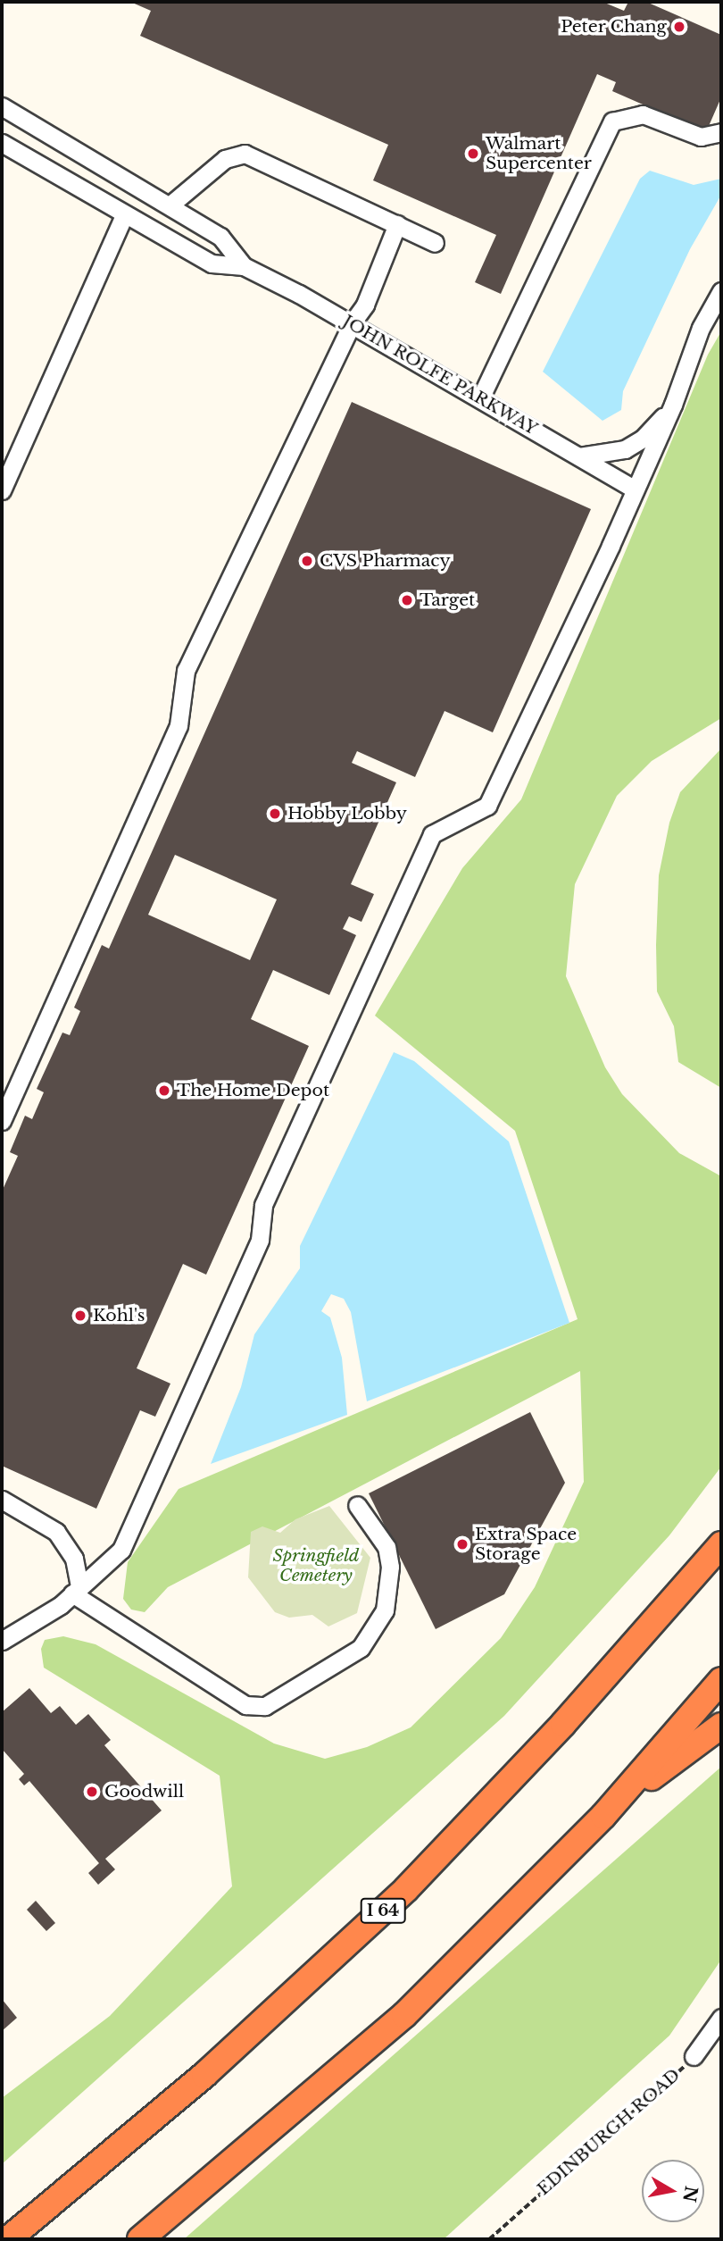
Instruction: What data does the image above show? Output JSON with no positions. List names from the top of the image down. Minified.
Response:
{"streets":{"highway":["I 64"],"street":["JOHN ROLFE PARKWAY","EDINBURGH ROAD"]},"parks":["Springfield Cemetery"],"places":["Peter Chang","Walmart Supercenter","CVS Pharmacy","Target","Hobby Lobby","The Home Depot","Kohl's","Extra Space Storage","Goodwill"],"north":"right"}
